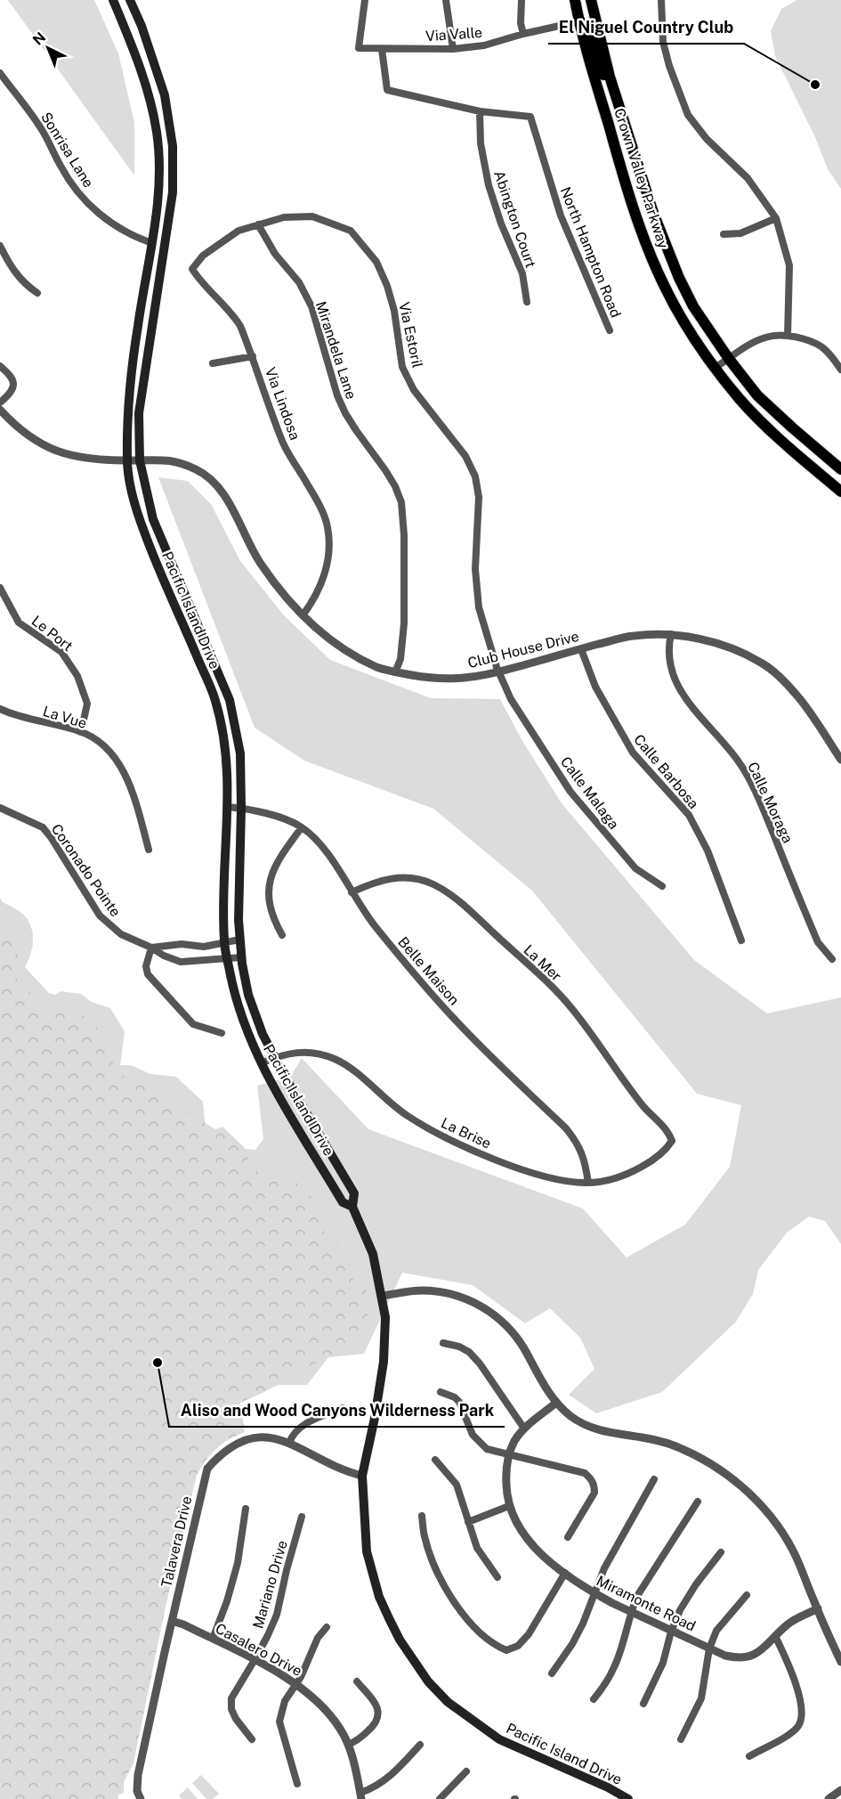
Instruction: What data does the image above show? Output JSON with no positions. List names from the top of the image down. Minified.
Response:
{"streets":{"main road":["Crown Valley Parkway","Pacific Island Drive"],"street":["Via Valle","Sonrisa Lane","Abington Court","North Hampton Road","Via Estoril","Mirandela Lane","Via Lindosa","Le Port","Club House Drive","La Vue","Calle Barbosa","Calle Malaga","Calle Moraga","Coronado Pointe","La Mer","Belle Maison","La Brise","Talavera Drive","Mariano Drive","Miramonte Road","Casalero Drive"]},"crossings":[["Via Valle","Crown Valley Parkway"],["Via Valle","North Hampton Road"],["Sonrisa Lane","Pacific Island Drive"],["Abington Court","North Hampton Road"],["Via Estoril","Mirandela Lane"],["Via Estoril","Via Lindosa"],["Via Estoril","Club House Drive"],["Via Estoril","Calle Malaga"],["Mirandela Lane","Club House Drive"],["Via Lindosa","Club House Drive"],["Pacific Island Drive","Club House Drive"],["Pacific Island Drive","Coronado Pointe"],["Pacific Island Drive","Belle Maison"],["Pacific Island Drive","La Brise"],["Pacific Island Drive","Talavera Drive"],["Le Port","La Vue"],["Club House Drive","Calle Barbosa"],["Club House Drive","Calle Malaga"],["Club House Drive","Calle Moraga"],["La Mer","Belle Maison"],["La Mer","La Brise"],["Belle Maison","La Brise"],["Talavera Drive","Casalero Drive"],["Mariano Drive","Casalero Drive"]],"places":["El Niguel Country Club","Aliso and Wood Canyons Wilderness Park"],"north":"top left"}
